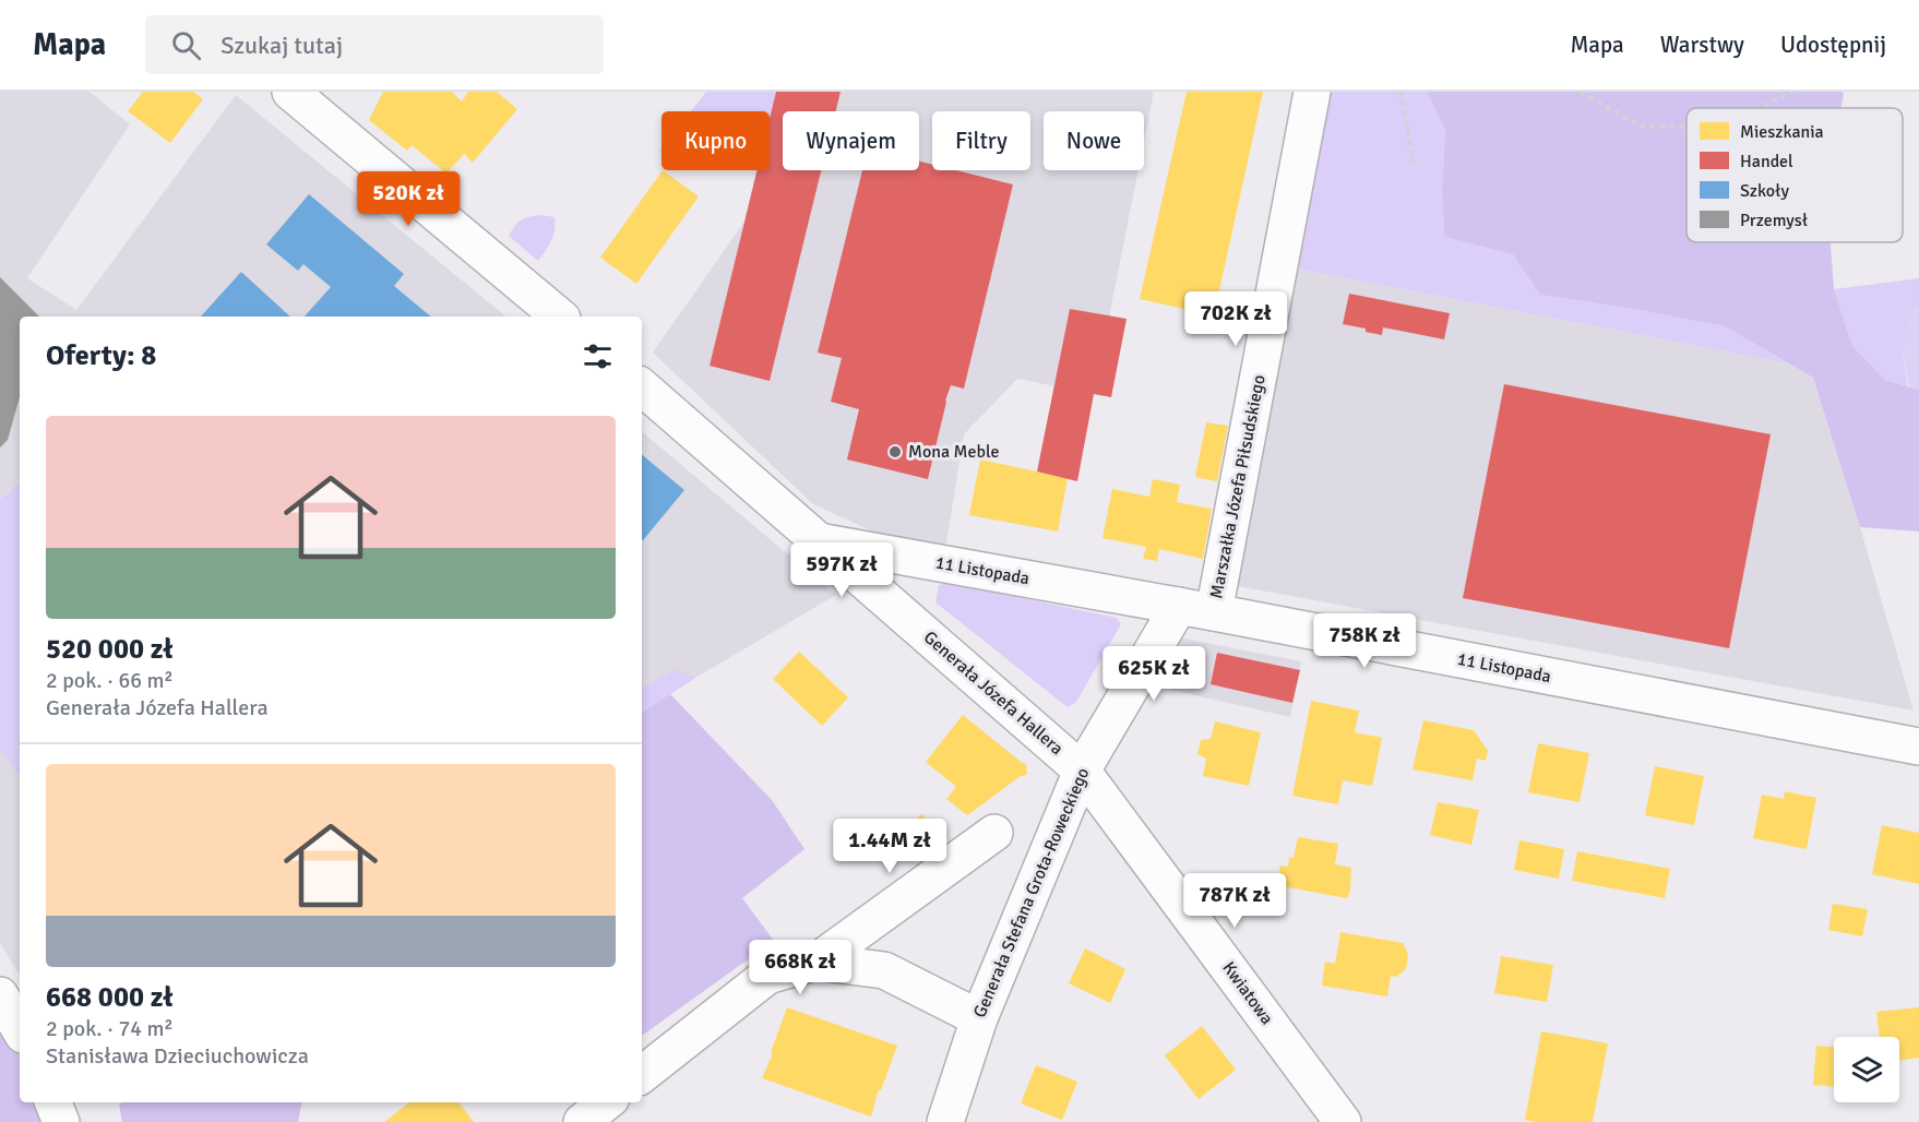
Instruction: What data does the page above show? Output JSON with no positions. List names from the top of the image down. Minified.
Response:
{"streets":{"street":["Marszałka Józefa Piłsudskiego","11 Listopada","Generała Józefa Hallera","Generała Stefana Grota-Roweckiego","Kwiatowa"]},"crossings":[["Marszałka Józefa Piłsudskiego","11 Listopada"],["11 Listopada","Generała Józefa Hallera"],["11 Listopada","Generała Stefana Grota-Roweckiego"],["Generała Józefa Hallera","Generała Stefana Grota-Roweckiego"],["Generała Józefa Hallera","Kwiatowa"],["Generała Stefana Grota-Roweckiego","Kwiatowa"]],"places":["Mona Meble"],"legend":["Mieszkania","Handel","Szkoły","Przemysł"],"page":{"header":"Mapa","search":"Szukaj tutaj","nav":["Mapa","Warstwy","Udostępnij"],"chip":["Kupno","Wynajem","Filtry","Nowe"],"price":["520K zł","702K zł","597K zł","758K zł","625K zł","1.44M zł","787K zł","668K zł"],"heading":"Oferty: 8","list":[{"name":"520 000 zł","note":"2 pok. · 66 m² · Generała Józefa Hallera"},{"name":"668 000 zł","note":"2 pok. · 74 m² · Stanisława Dzieciuchowicza"}]}}
